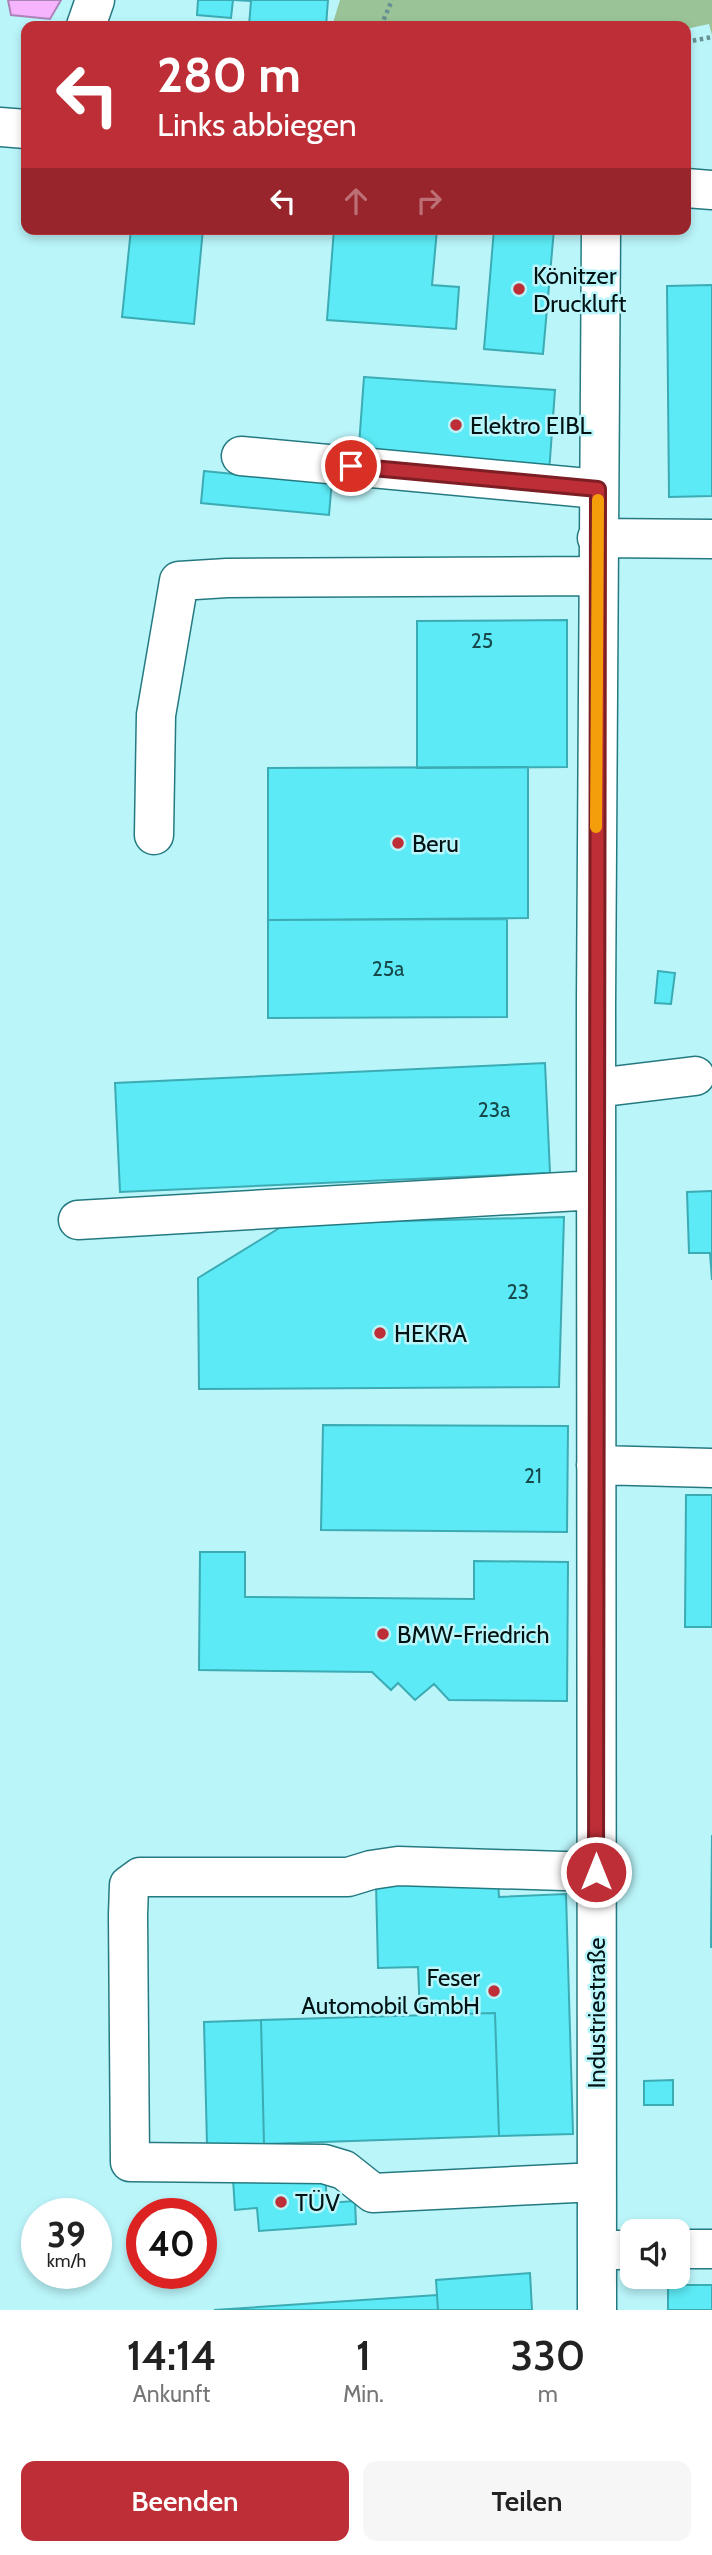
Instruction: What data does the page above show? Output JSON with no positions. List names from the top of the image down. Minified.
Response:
{"streets":{"street":["Industriestraße"]},"places":["Könitzer Druckluft","Elektro EIBL","Beru","HEKRA","BMW-Friedrich","Feser Automobil GmbH","TÜV"],"house_numbers":["25","25a","23a","23","21"],"page":{"turn":["280 m","Links abbiegen"],"speed":"39 km/h","limit":"40","eta":["14:14","Ankunft","1","Min.","330","m"],"buttons":["Beenden","Teilen"]}}
